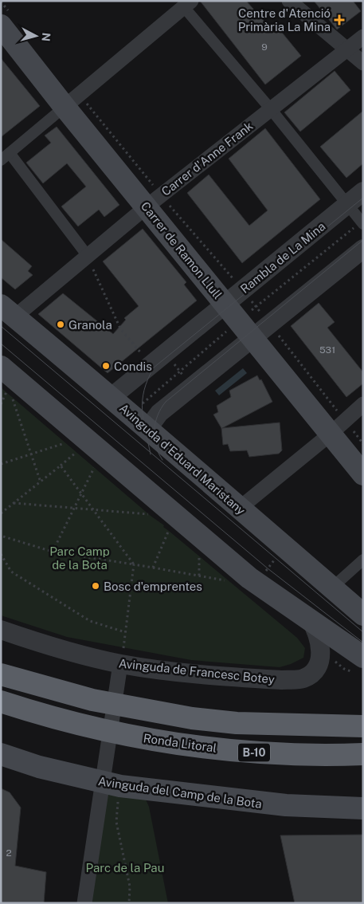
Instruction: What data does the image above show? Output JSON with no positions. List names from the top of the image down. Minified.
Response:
{"streets":{"highway":["Ronda Litoral","B-10"],"main road":["Carrer de Ramon Llull","Avinguda d'Eduard Maristany","Avinguda del Camp de la Bota"],"street":["Carrer d'Anne Frank","Rambla de La Mina","Avinguda de Francesc Botey"]},"crossings":[["Carrer d'Anne Frank","Carrer de Ramon Llull"],["Carrer d'Anne Frank","Avinguda d'Eduard Maristany"],["Carrer de Ramon Llull","Rambla de La Mina"],["Rambla de La Mina","Avinguda d'Eduard Maristany"]],"parks":["Parc Camp de la Bota","Parc de la Pau"],"places":{"health":["Centre d'Atenció Primària La Mina"],"other":["Granola","Condis","Bosc d'emprentes"]},"house_numbers":["9","531","2"],"north":"right"}
